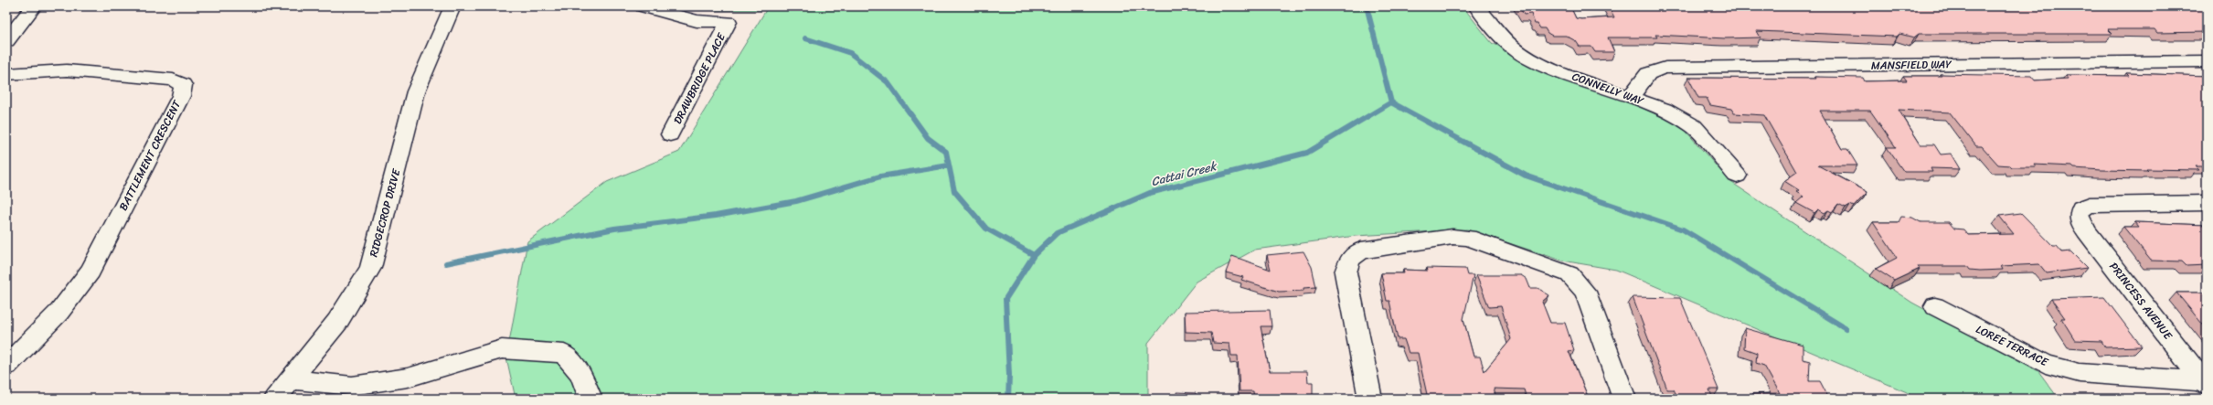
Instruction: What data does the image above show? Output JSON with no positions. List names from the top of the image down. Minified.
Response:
{"streets":{"street":["MANSFIELD WAY","DRAWBRIDGE PLACE","CONNELLY WAY","BATTLEMENT CRESCENT","RIDGECROP DRIVE","PRINCESS AVENUE","LOREE TERRACE"]},"crossings":[["MANSFIELD WAY","CONNELLY WAY"],["PRINCESS AVENUE","LOREE TERRACE"]],"water":["Cattai Creek"]}
